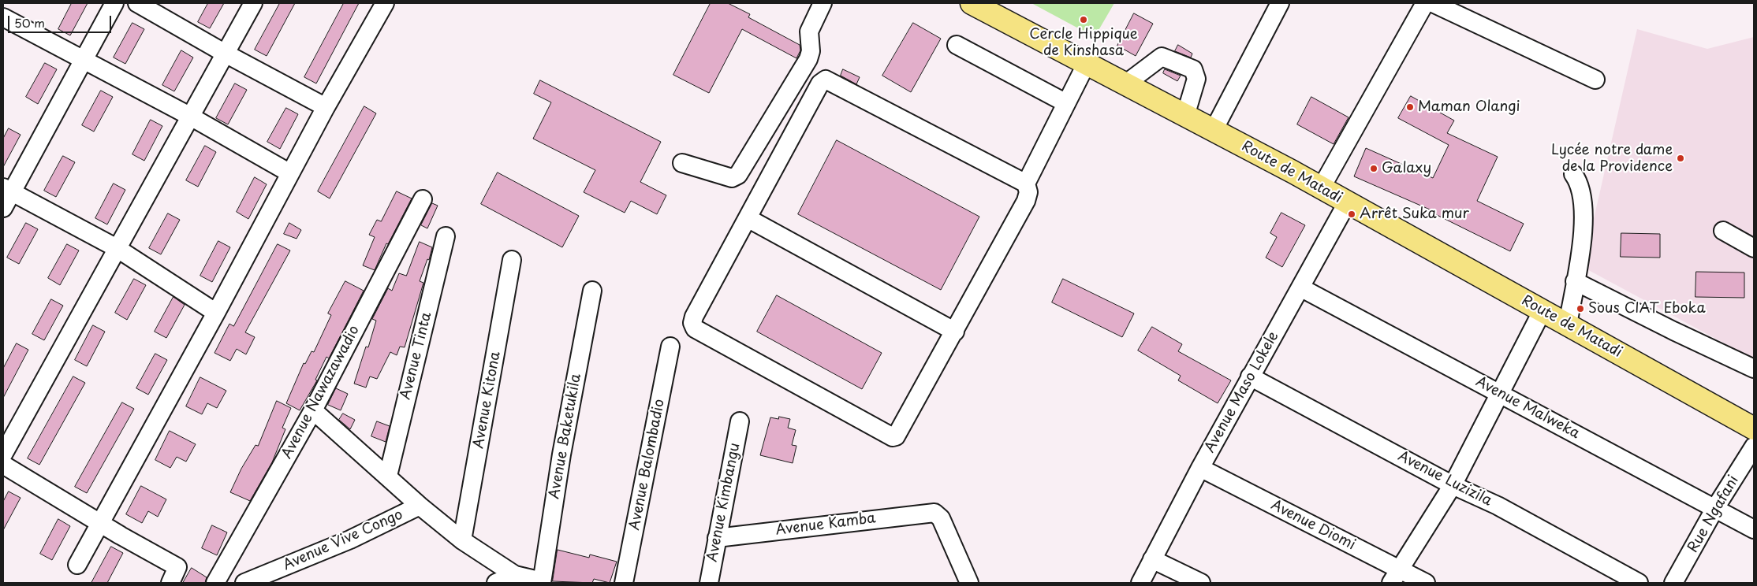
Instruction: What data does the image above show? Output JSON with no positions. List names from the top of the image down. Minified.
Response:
{"streets":{"main road":["Route de Matadi"],"street":["Avenue Tinta","Avenue Nawazawadio","Avenue Maso Lokele","Avenue Kitona","Avenue Malweka","Avenue Baketukila","Avenue Balombadio","Avenue Luzizila","Avenue Kimbangu","Rue Ngafani","Avenue Kamba","Avenue Diomi","Avenue Vive Congo"]},"crossings":[["Route de Matadi","Avenue Maso Lokele"],["Avenue Maso Lokele","Avenue Malweka"],["Avenue Maso Lokele","Avenue Luzizila"],["Avenue Maso Lokele","Avenue Diomi"],["Avenue Malweka","Rue Ngafani"],["Avenue Kimbangu","Avenue Kamba"]],"places":["Cercle Hippique de Kinshasa","Maman Olangi","Lycée notre dame de la Providence","Galaxy","Arrêt Suka mur","Sous CIAT Eboka"],"scale_bar":"50 m"}
